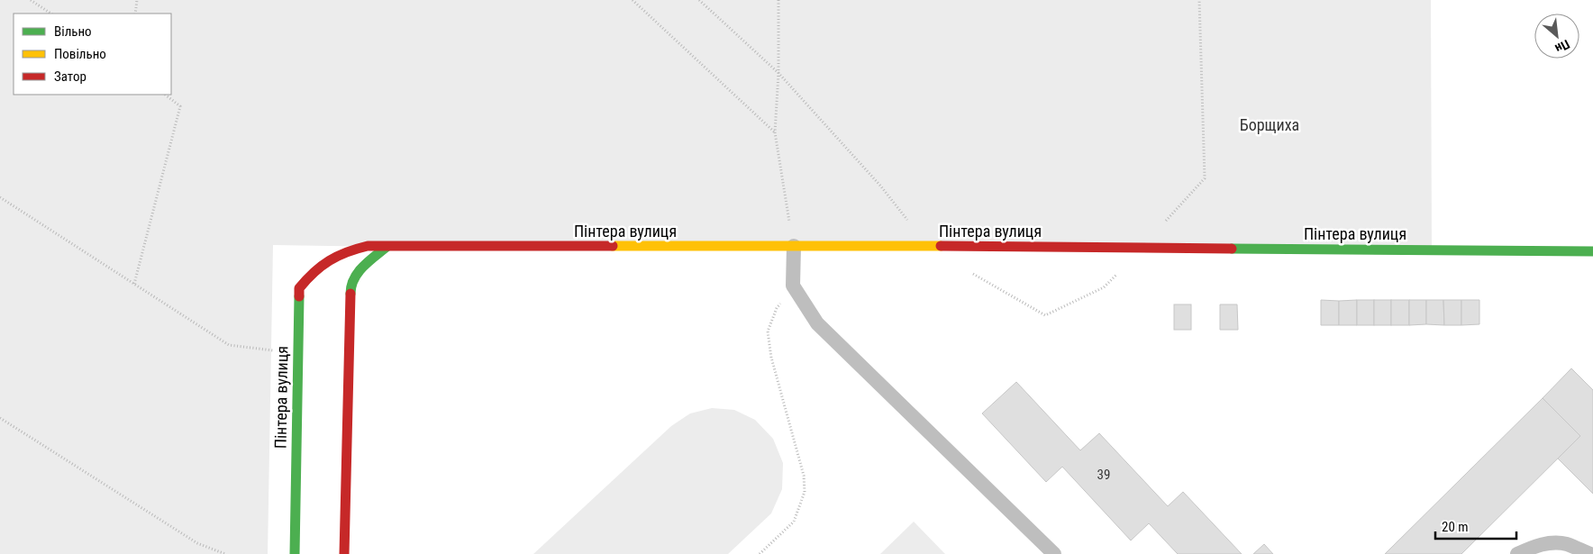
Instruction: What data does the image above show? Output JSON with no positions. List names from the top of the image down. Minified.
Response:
{"streets":{"street":["Пінтера вулиця"]},"parks":["Борщиха"],"house_numbers":["39"],"legend":["Вільно","Повільно","Затор"],"scale_bar":"20 m","north":"bottom right"}
